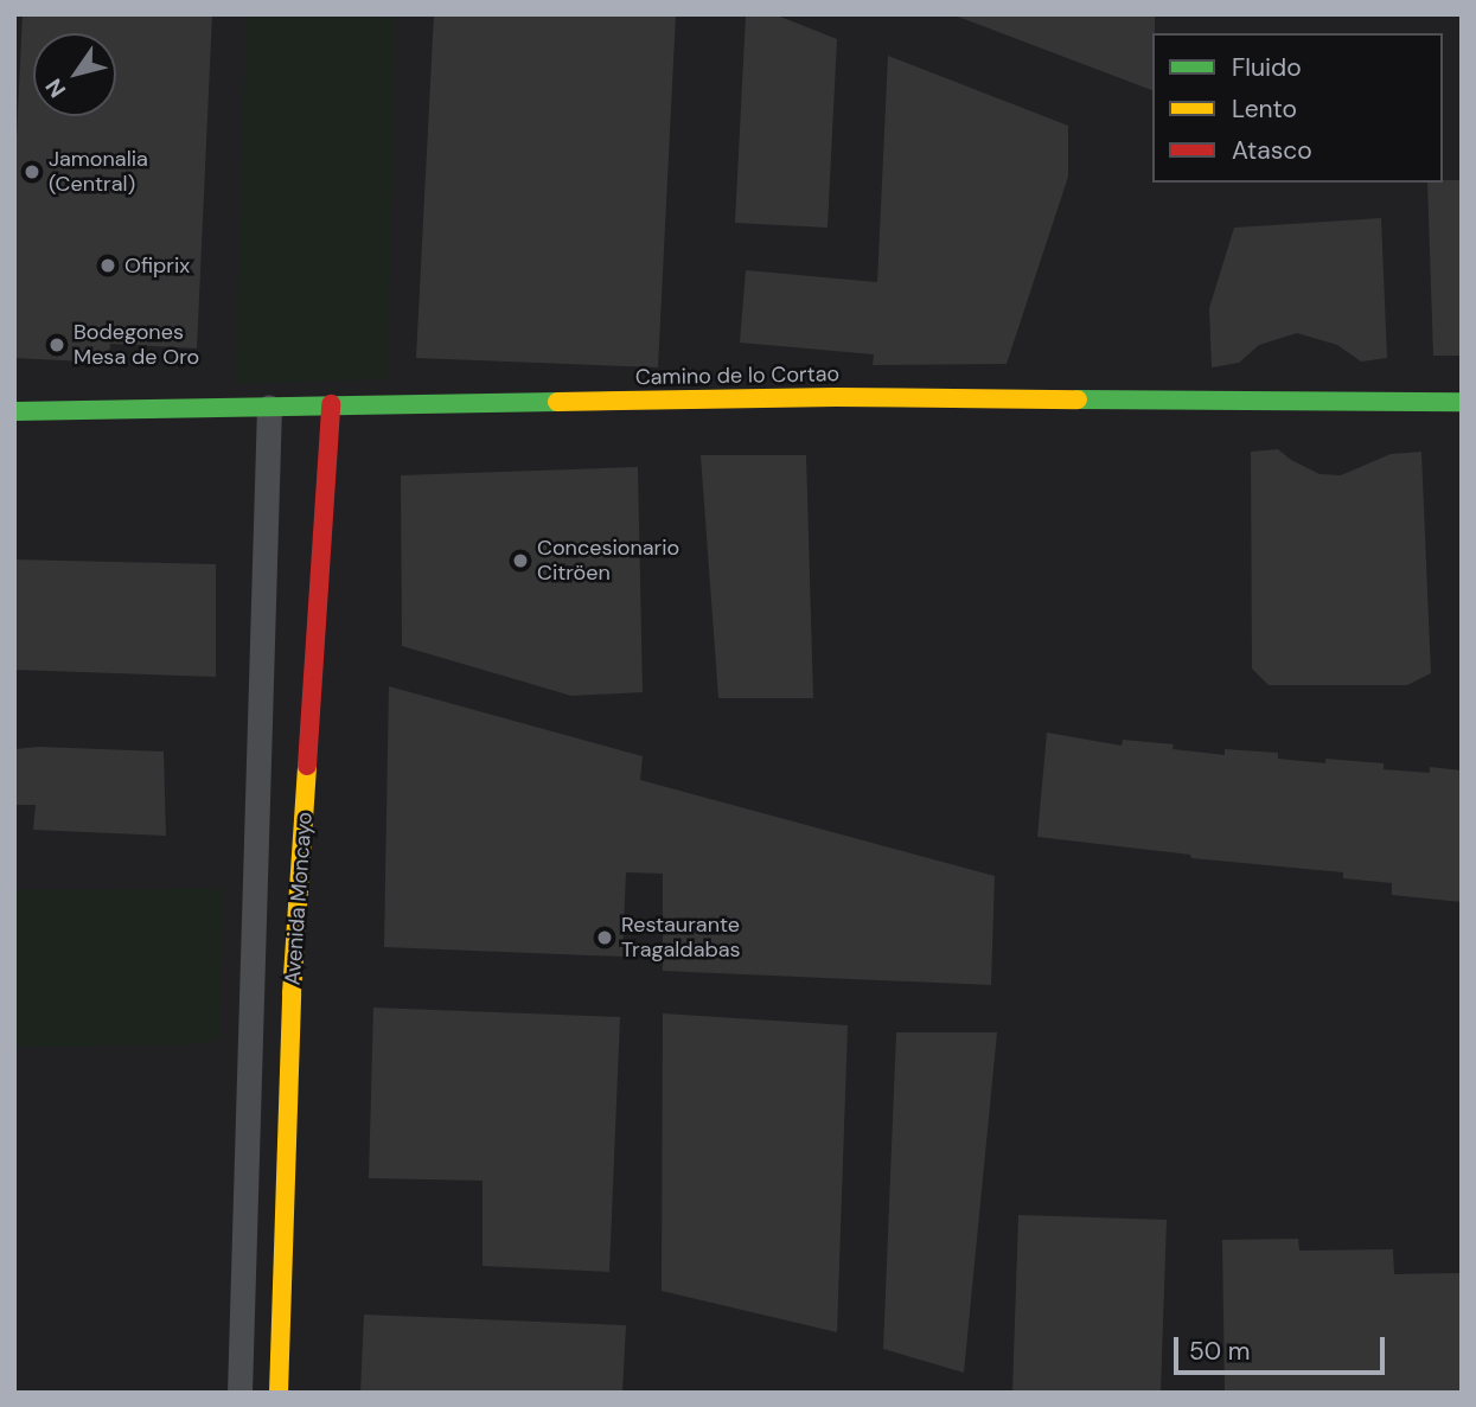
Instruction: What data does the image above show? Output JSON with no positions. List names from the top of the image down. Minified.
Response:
{"streets":{"street":["Camino de lo Cortao","Avenida Moncayo"]},"crossings":[["Camino de lo Cortao","Avenida Moncayo"]],"places":["Jamonalia (Central)","Ofiprix","Bodegones Mesa de Oro","Concesionario Citröen","Restaurante Tragaldabas"],"legend":["Fluido","Lento","Atasco"],"scale_bar":"50 m","north":"bottom left"}
